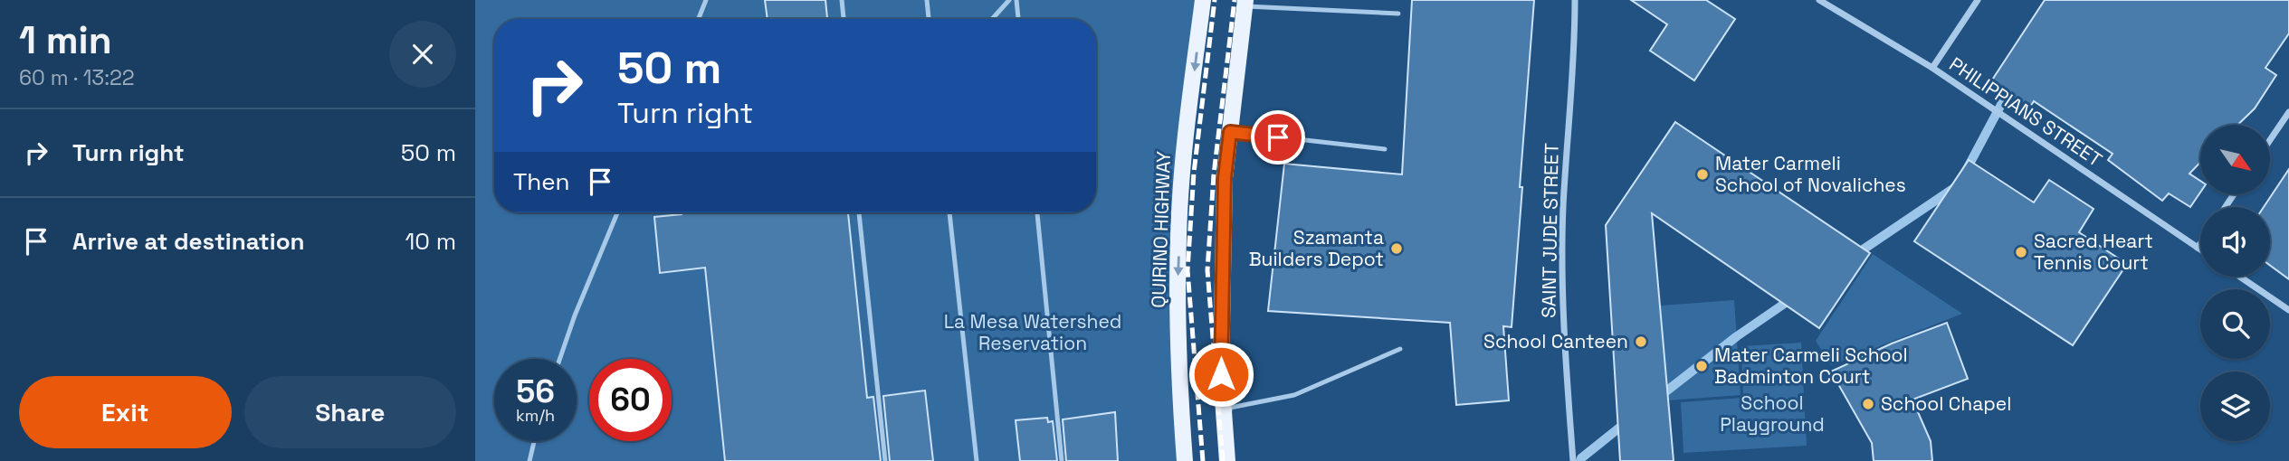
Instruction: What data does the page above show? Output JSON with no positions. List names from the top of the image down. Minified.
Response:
{"streets":{"main road":["QUIRINO HIGHWAY"],"street":["PHILIPPIANS STREET","SAINT JUDE STREET"]},"parks":["La Mesa Watershed Reservation","School Playground"],"places":["Mater Carmeli School of Novaliches","Szamanta Builders Depot","Sacred Heart Tennis Court","School Canteen","Mater Carmeli School Badminton Court","School Chapel"],"north":"bottom right","page":{"heading":["1 min","60 m · 13:22"],"turn":["50 m","Turn right"],"list":[{"name":"Turn right","value":"50 m"},{"name":"Arrive at destination","value":"10 m"}],"then":"Then","speed":"56 km/h","limit":"60","buttons":["Exit","Share"]}}
